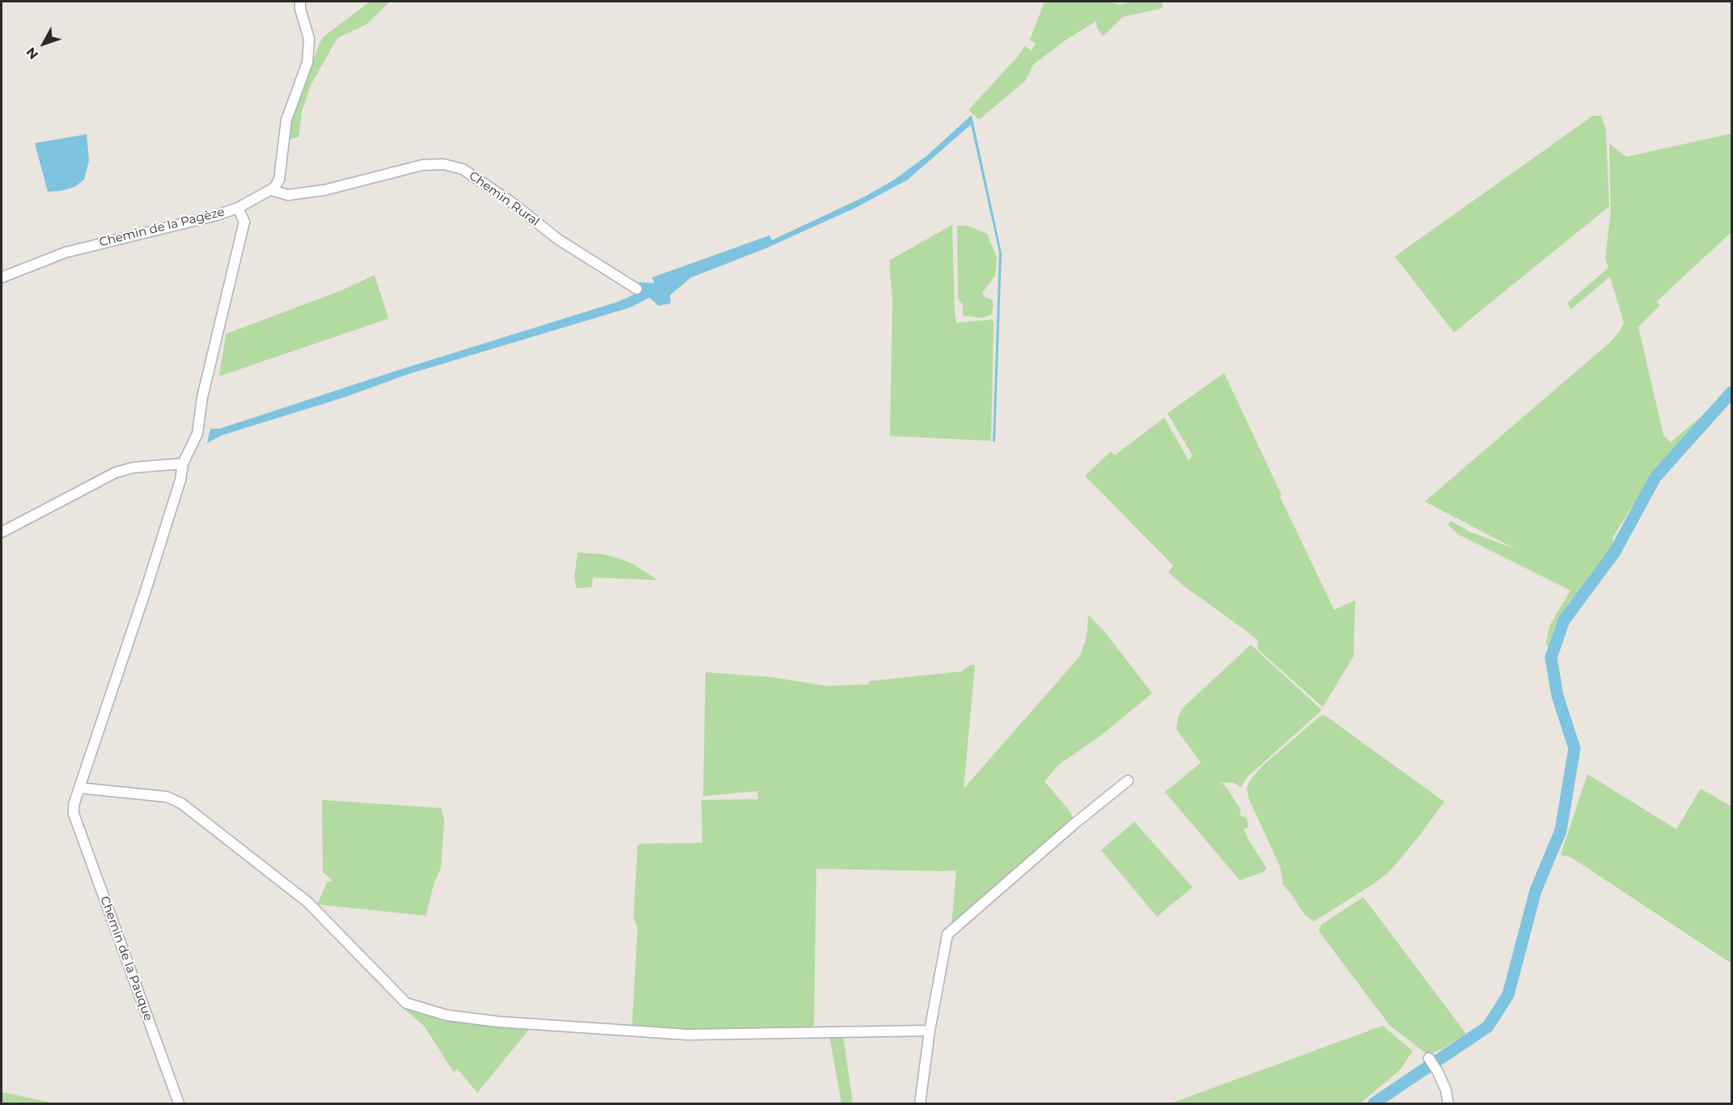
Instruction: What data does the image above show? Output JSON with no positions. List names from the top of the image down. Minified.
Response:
{"streets":{"street":["Chemin Rural","Chemin de la Pagèze","Chemin de la Pauque"]},"crossings":[["Chemin Rural","Chemin de la Pagèze"]],"north":"bottom left"}
